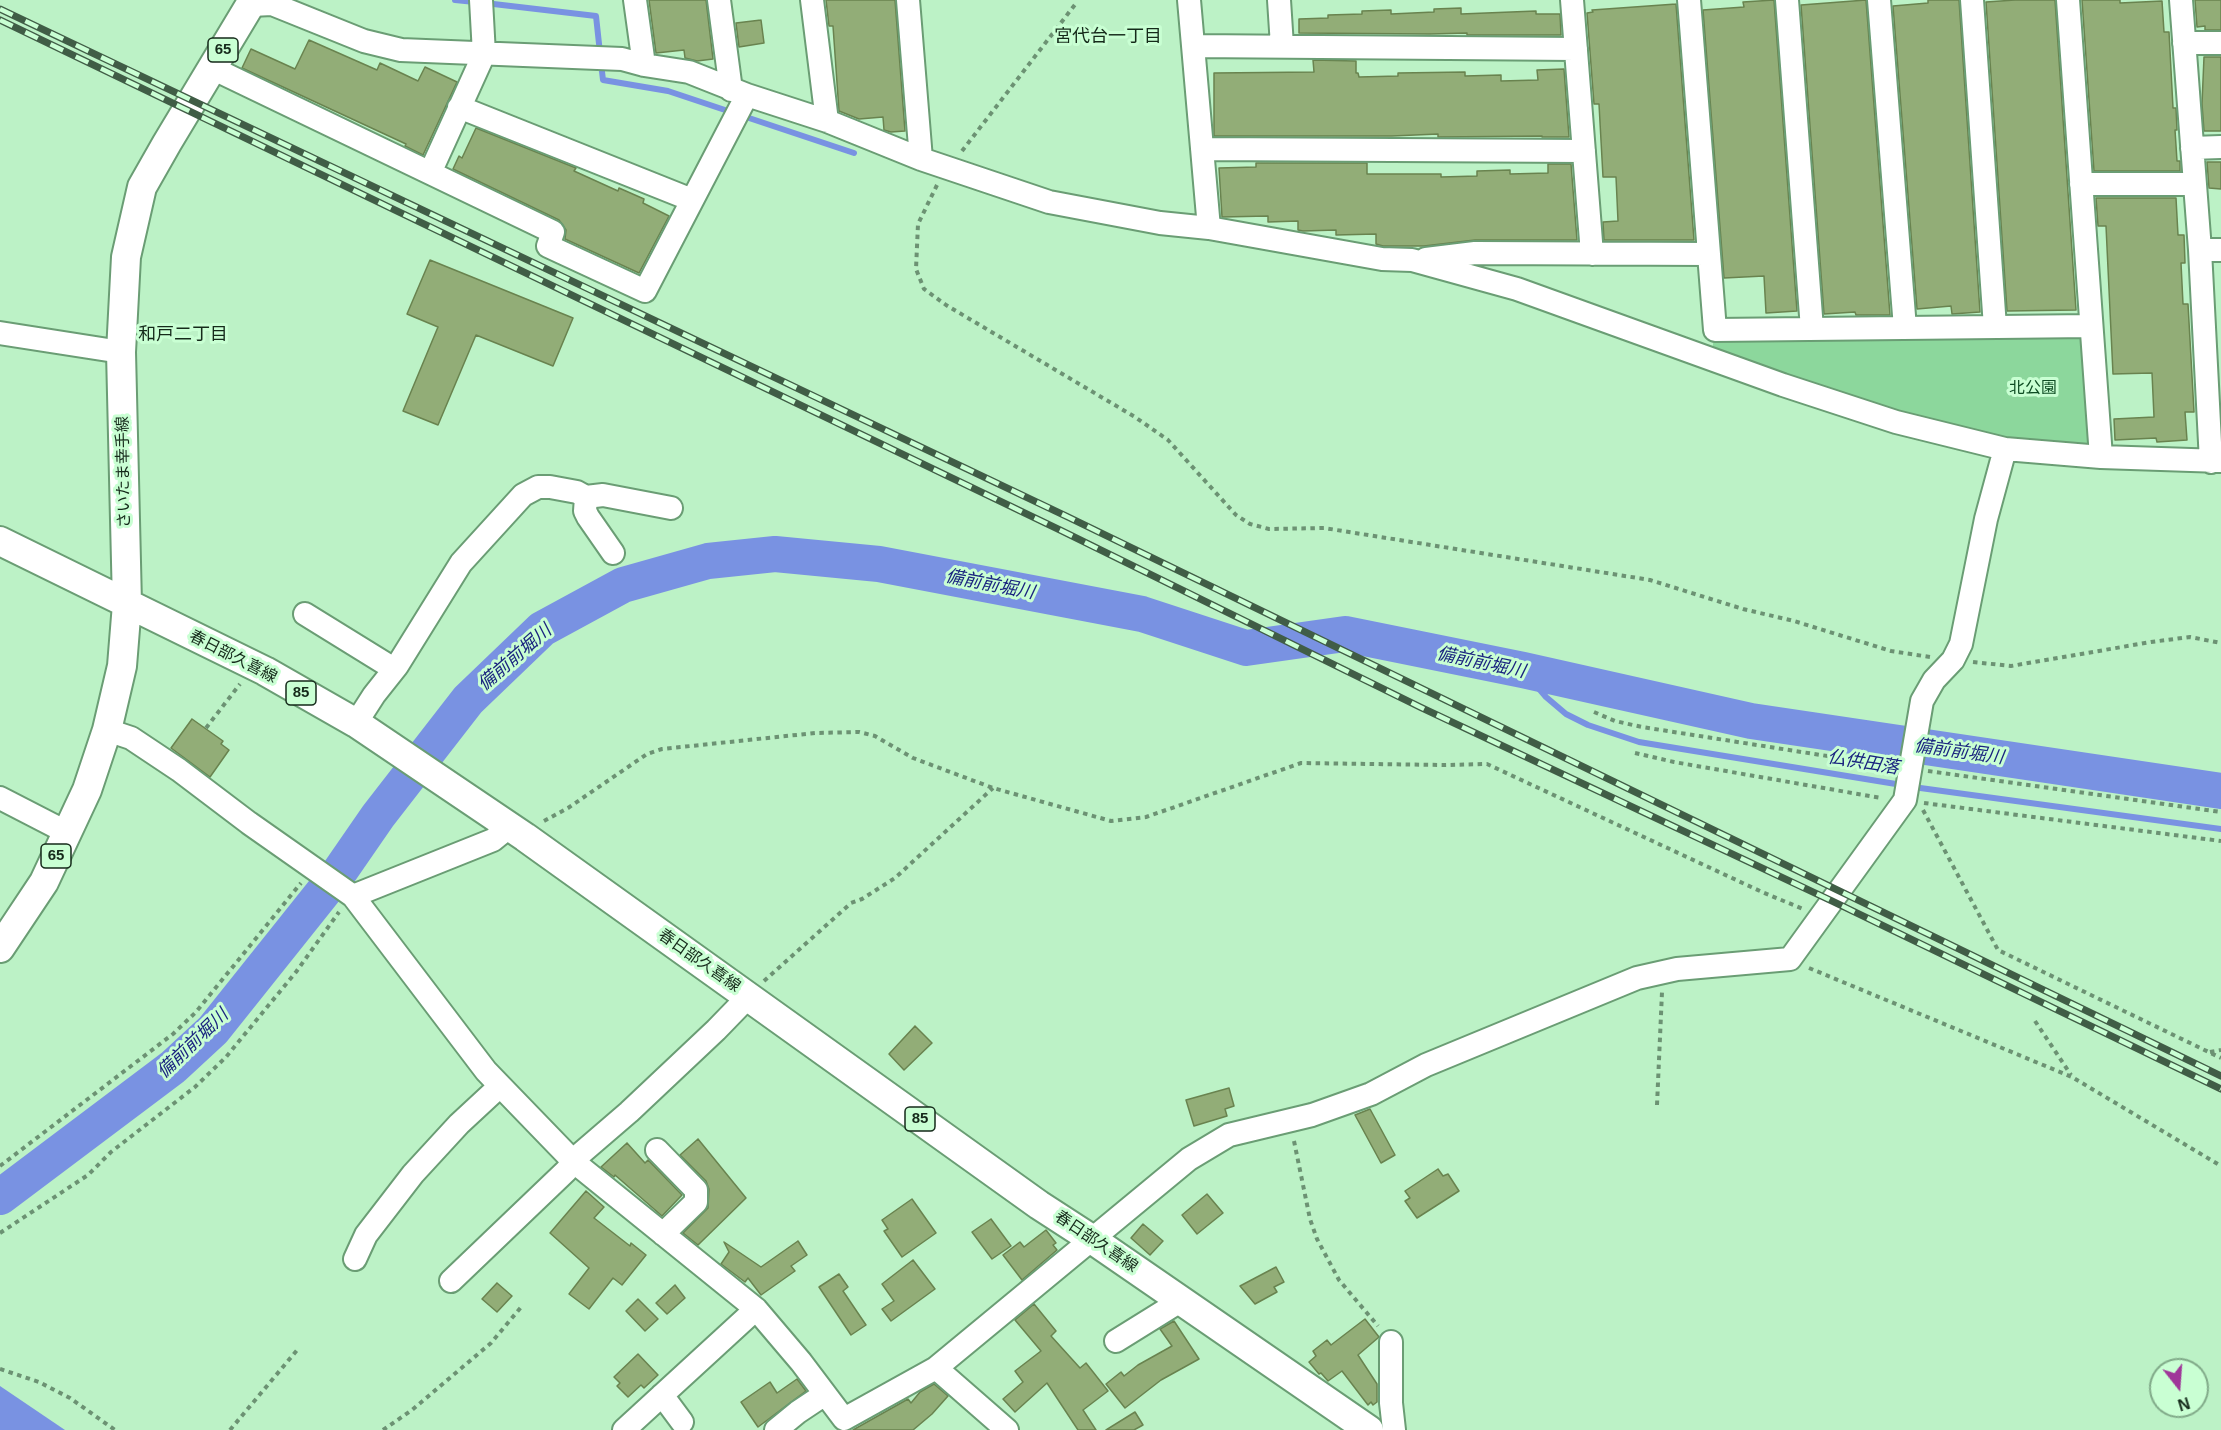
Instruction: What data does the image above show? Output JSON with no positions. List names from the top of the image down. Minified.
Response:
{"streets":{"main road":["65","さいたま幸手線","春日部久喜線","85"]},"crossings":[["さいたま幸手線","春日部久喜線"]],"districts":["宮代台一丁目","和戸二丁目"],"water":["備前前堀川","仏供田落"],"parks":["北公園"],"north":"bottom"}
